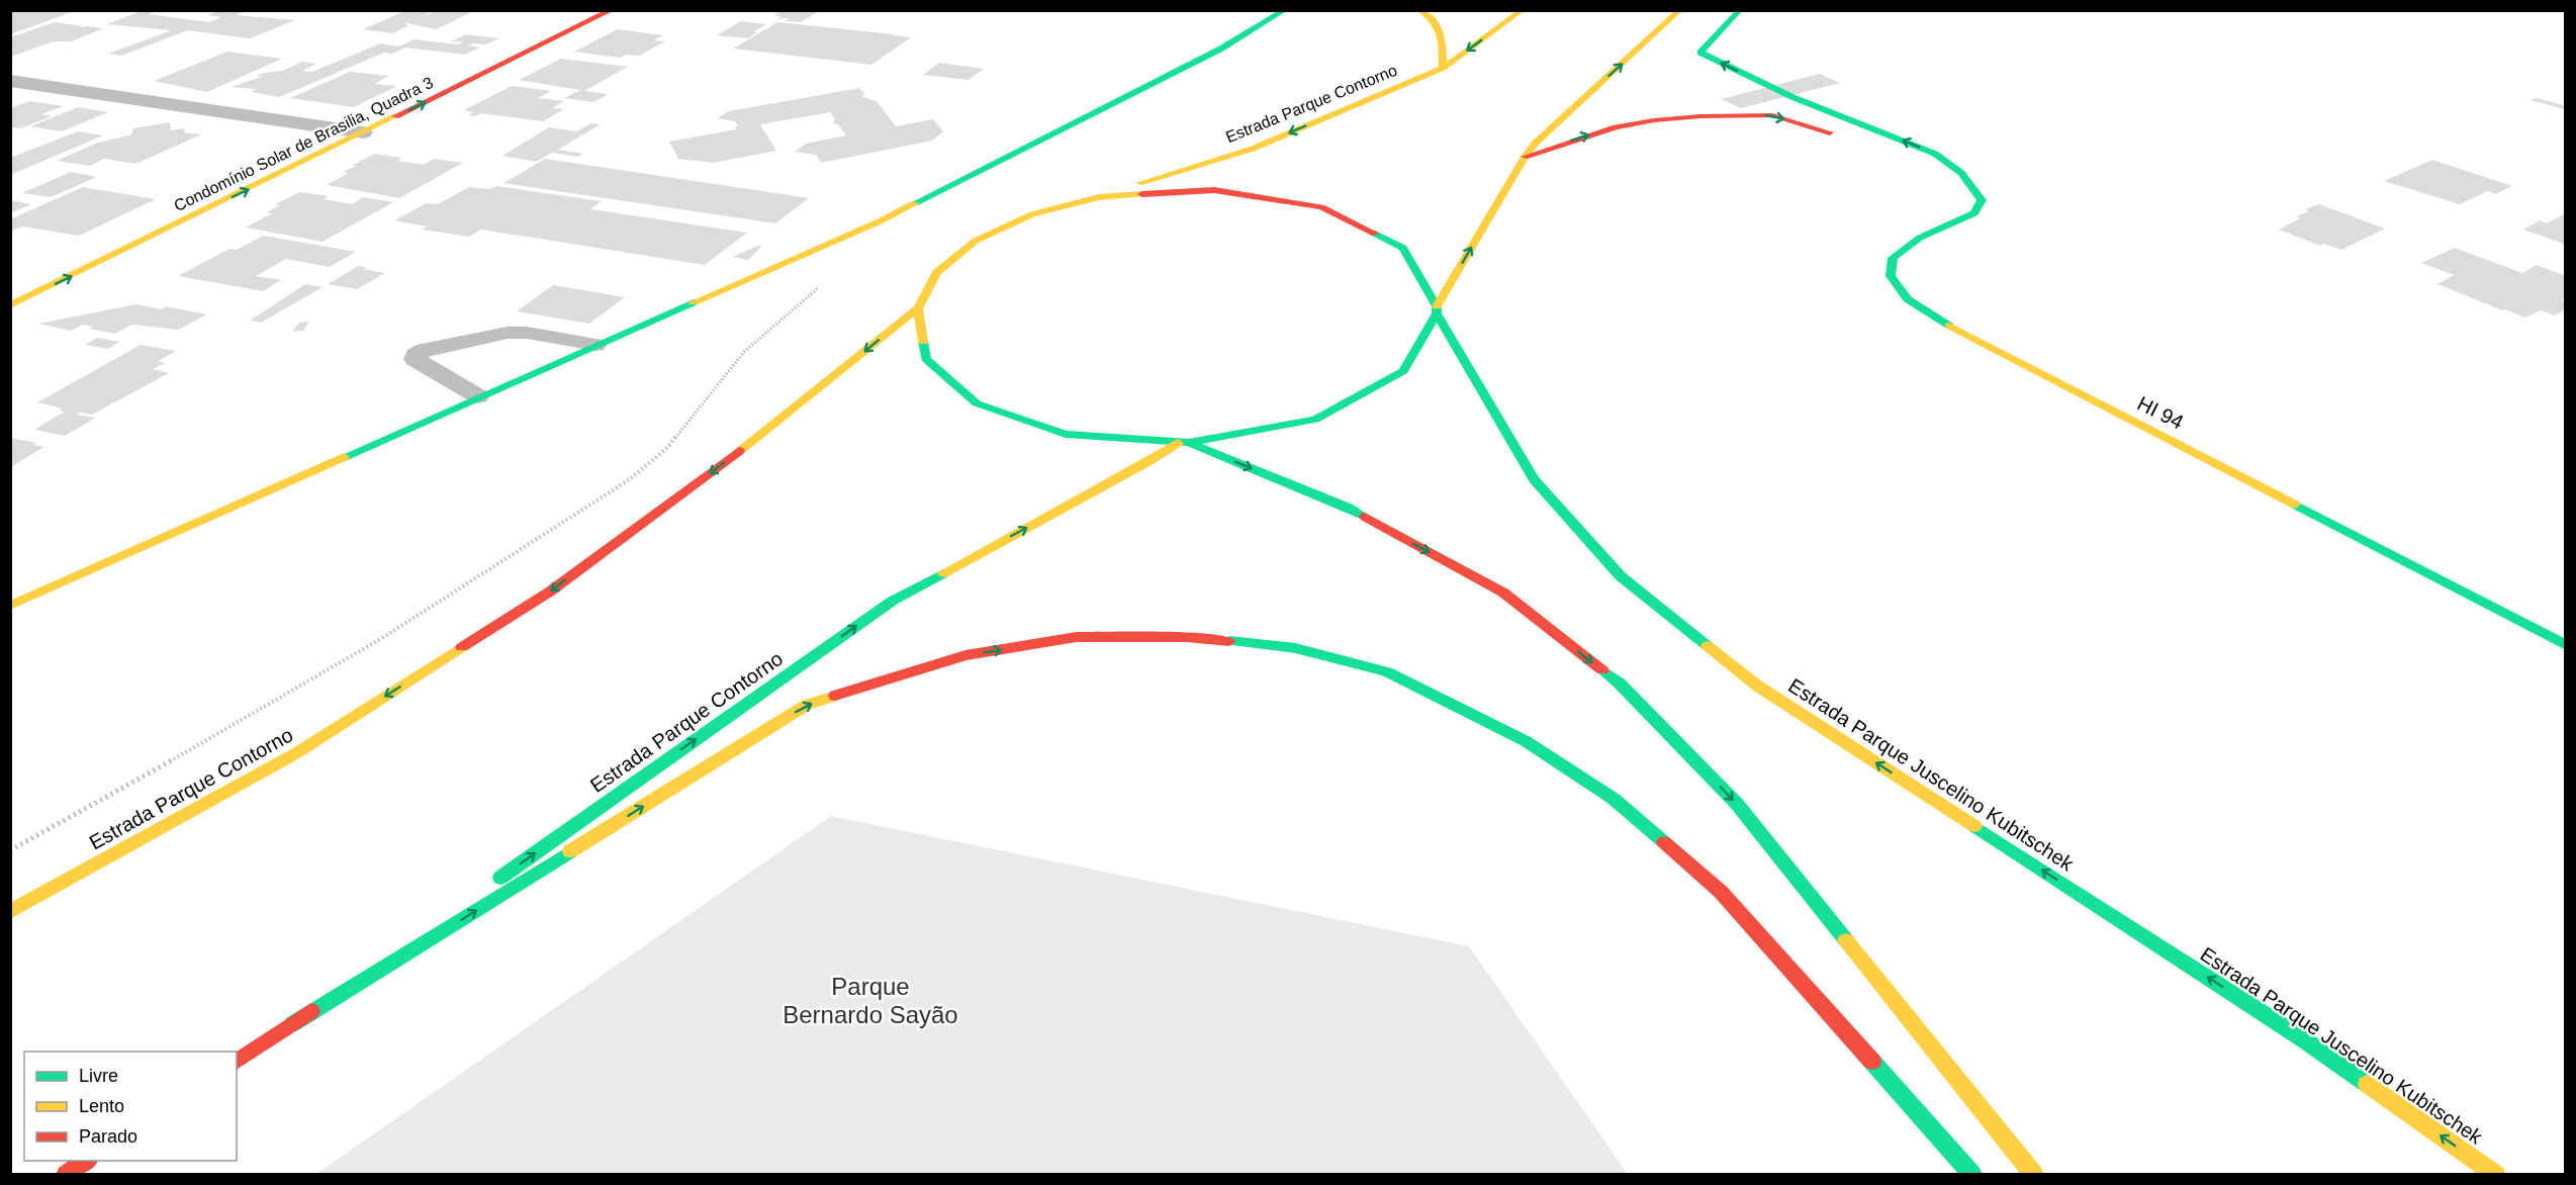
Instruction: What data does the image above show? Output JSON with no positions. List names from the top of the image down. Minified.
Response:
{"streets":{"main road":["Estrada Parque Contorno","Condomínio Solar de Brasilia, Quadra 3","HI 94","Estrada Parque Juscelino Kubitschek"]},"crossings":[["Estrada Parque Contorno","Estrada Parque Juscelino Kubitschek"]],"one_way":["Condomínio Solar de Brasilia, Quadra 3"],"parks":["Parque Bernardo Sayão"],"legend":["Livre","Lento","Parado"]}
